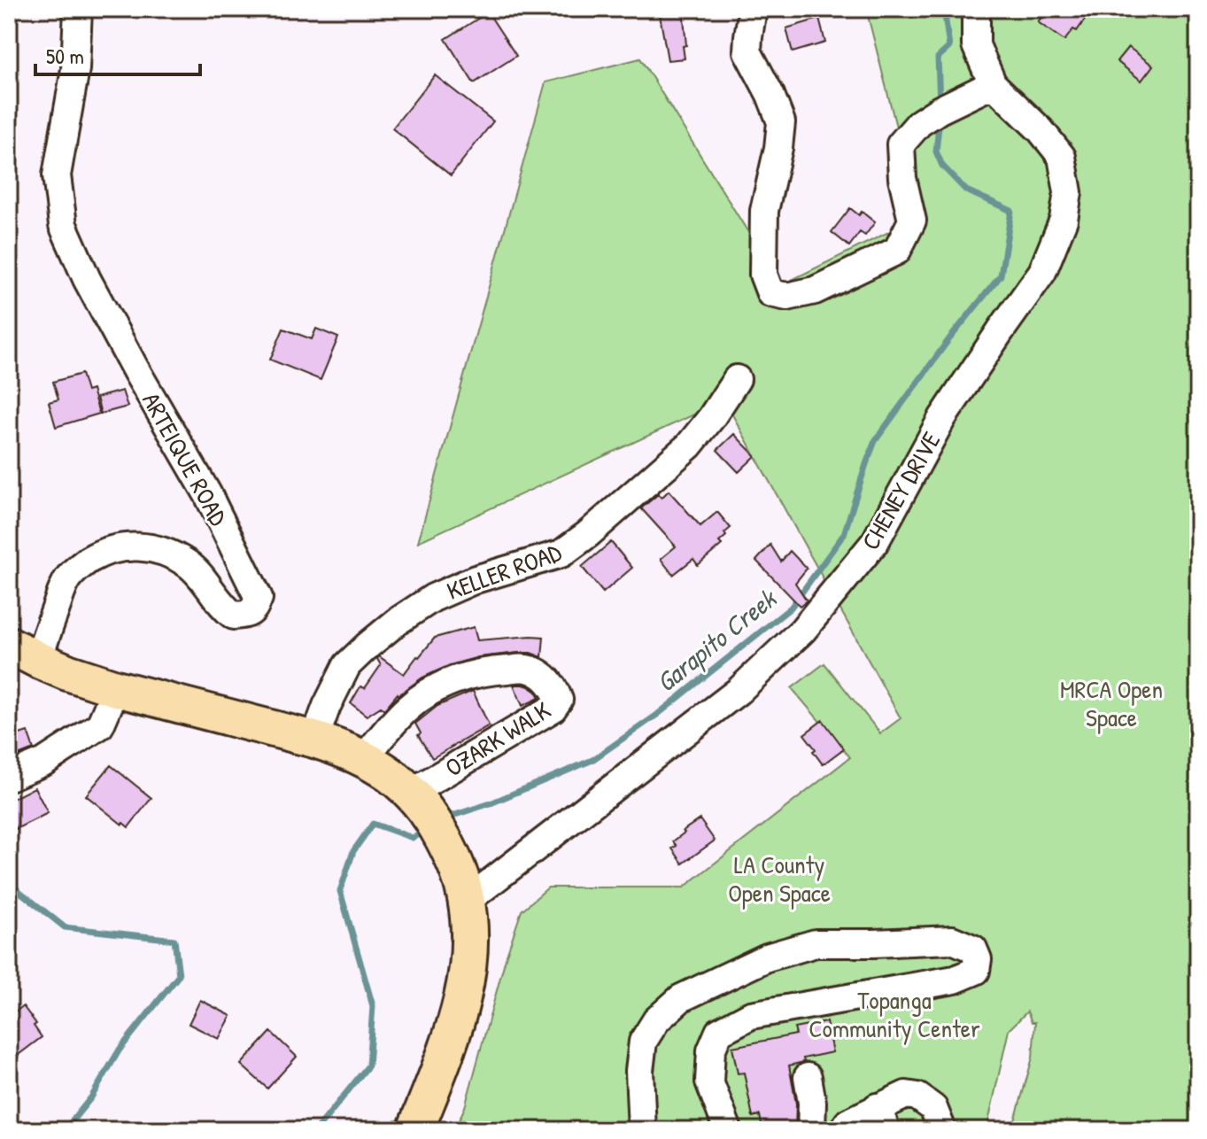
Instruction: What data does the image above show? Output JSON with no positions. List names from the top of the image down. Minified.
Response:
{"streets":{"street":["ARTEIQUE ROAD","CHENEY DRIVE","KELLER ROAD","OZARK WALK"]},"water":["Garapito Creek"],"parks":["MRCA Open Space","LA County Open Space","Topanga Community Center"],"scale_bar":"50 m"}
